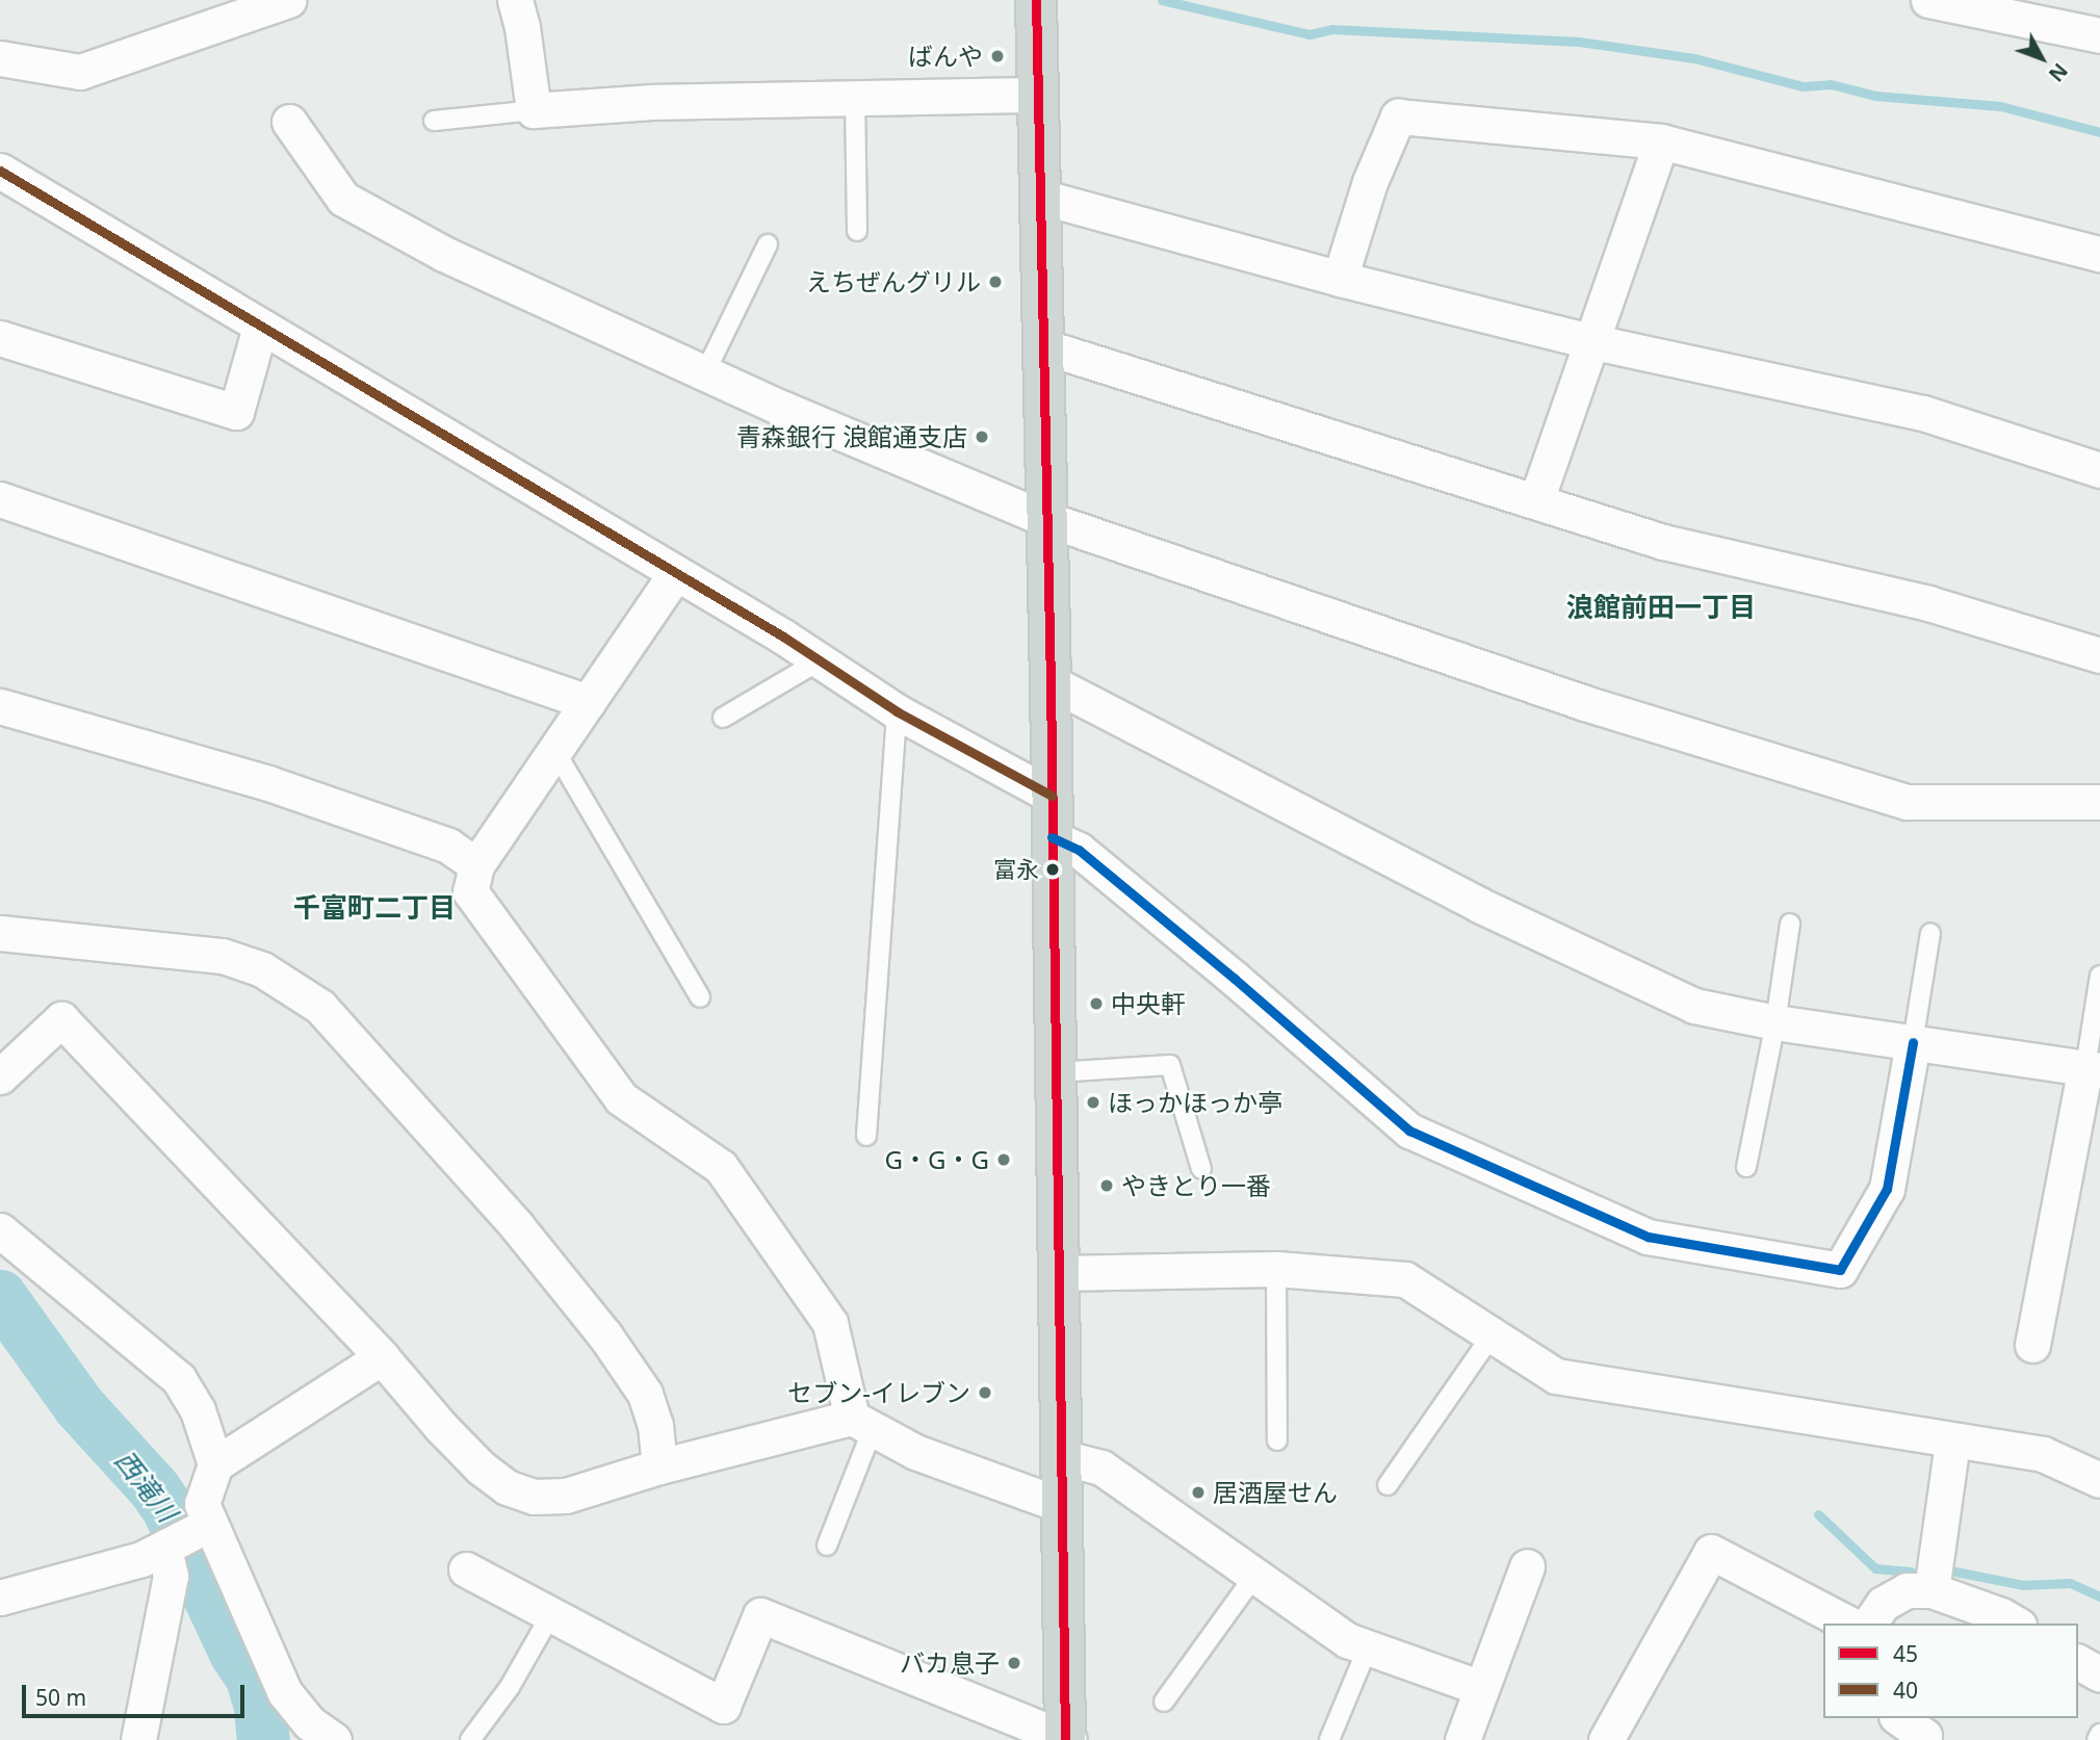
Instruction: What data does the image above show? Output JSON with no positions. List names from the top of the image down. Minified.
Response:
{"districts":["浪館前田一丁目","千富町二丁目"],"water":["西滝川"],"places":["ばんや","えちぜんグリル","青森銀行 浪館通支店","富永","中央軒","ほっかほっか亭","G・G・G","やきとり一番","セブン-イレブン","居酒屋せん","バカ息子"],"lines":["transit line 45","transit line 40"],"legend":["45","40"],"scale_bar":"50 m","north":"bottom right"}
